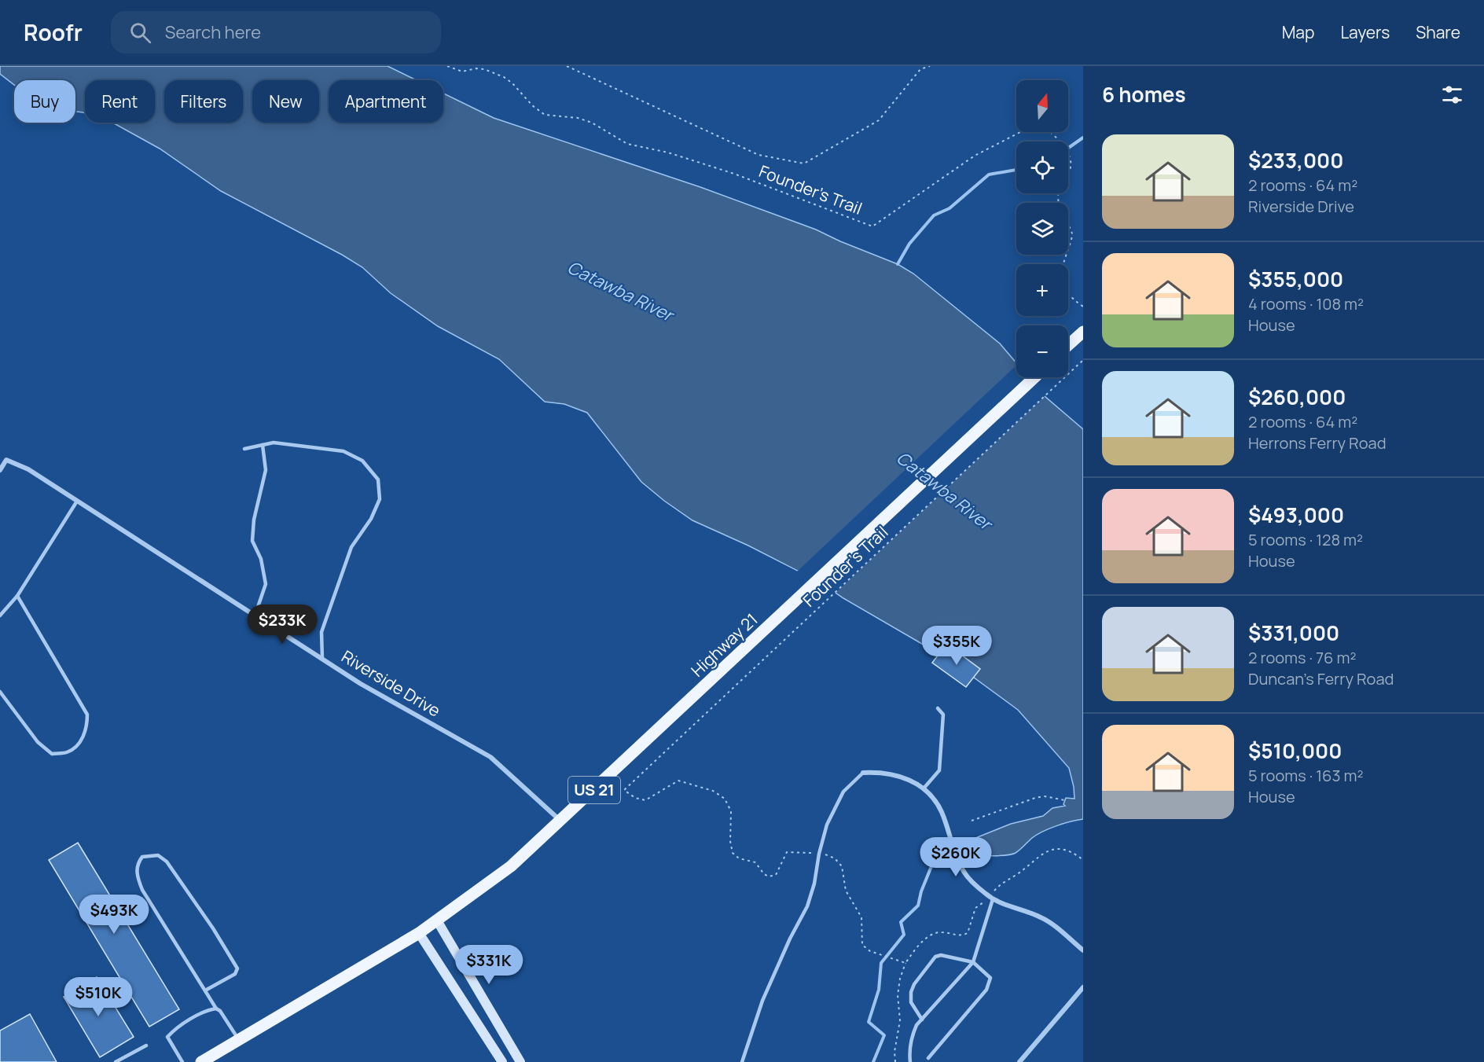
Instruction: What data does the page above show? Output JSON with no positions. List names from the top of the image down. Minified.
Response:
{"streets":{"main road":["Highway 21","US 21"],"street":["Riverside Drive"],"path":["Founder's Trail"]},"crossings":[["Highway 21","Riverside Drive"],["Highway 21","US 21"]],"water":["Catawba River"],"north":"top","page":{"header":"Roofr","search":"Search here","nav":["Map","Layers","Share"],"heading":"6 homes","map_buttons":["+","−"],"chip":["Buy","Rent","Filters","New","Apartment"],"list":[{"name":"$233,000","note":"2 rooms · 64 m² · Riverside Drive"},{"name":"$355,000","note":"4 rooms · 108 m² · House"},{"name":"$260,000","note":"2 rooms · 64 m² · Herrons Ferry Road"},{"name":"$493,000","note":"5 rooms · 128 m² · House"},{"name":"$331,000","note":"2 rooms · 76 m² · Duncan's Ferry Road"},{"name":"$510,000","note":"5 rooms · 163 m² · House"}],"price":["$233K","$355K","$260K","$493K","$331K","$510K"]}}
